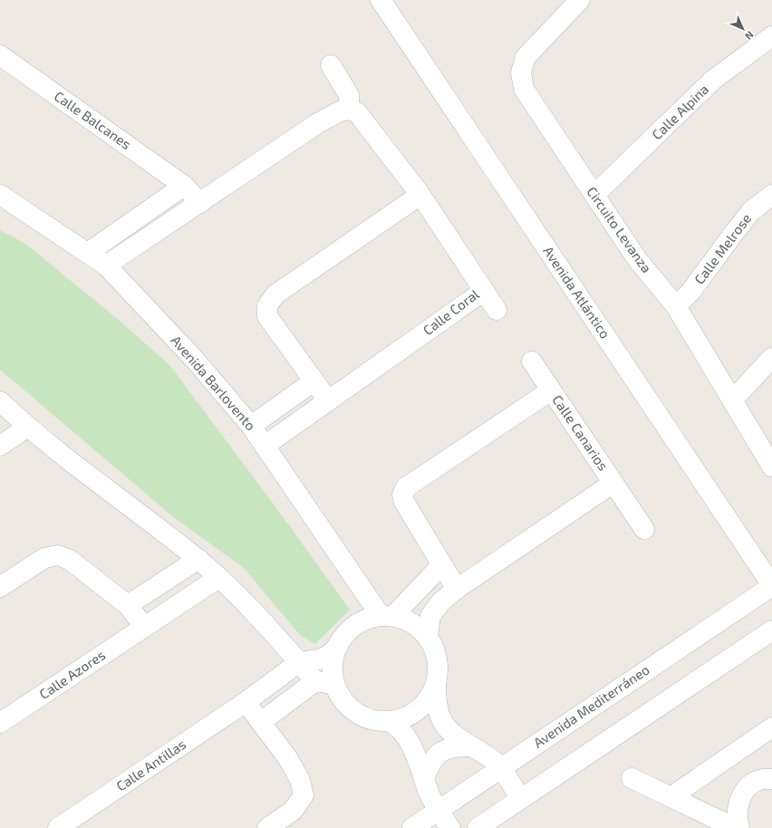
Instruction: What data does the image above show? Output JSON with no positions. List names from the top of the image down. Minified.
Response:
{"streets":{"street":["Calle Alpina","Calle Balcanes","Circuito Levanza","Calle Melrose","Avenida Atlántico","Calle Coral","Avenida Barlovento","Calle Canarios","Calle Azores","Avenida Mediterráneo","Calle Antillas"]},"crossings":[["Calle Alpina","Circuito Levanza"],["Circuito Levanza","Calle Melrose"],["Avenida Atlántico","Avenida Mediterráneo"],["Calle Coral","Avenida Barlovento"],["Avenida Barlovento","Calle Canarios"]],"north":"bottom right"}
